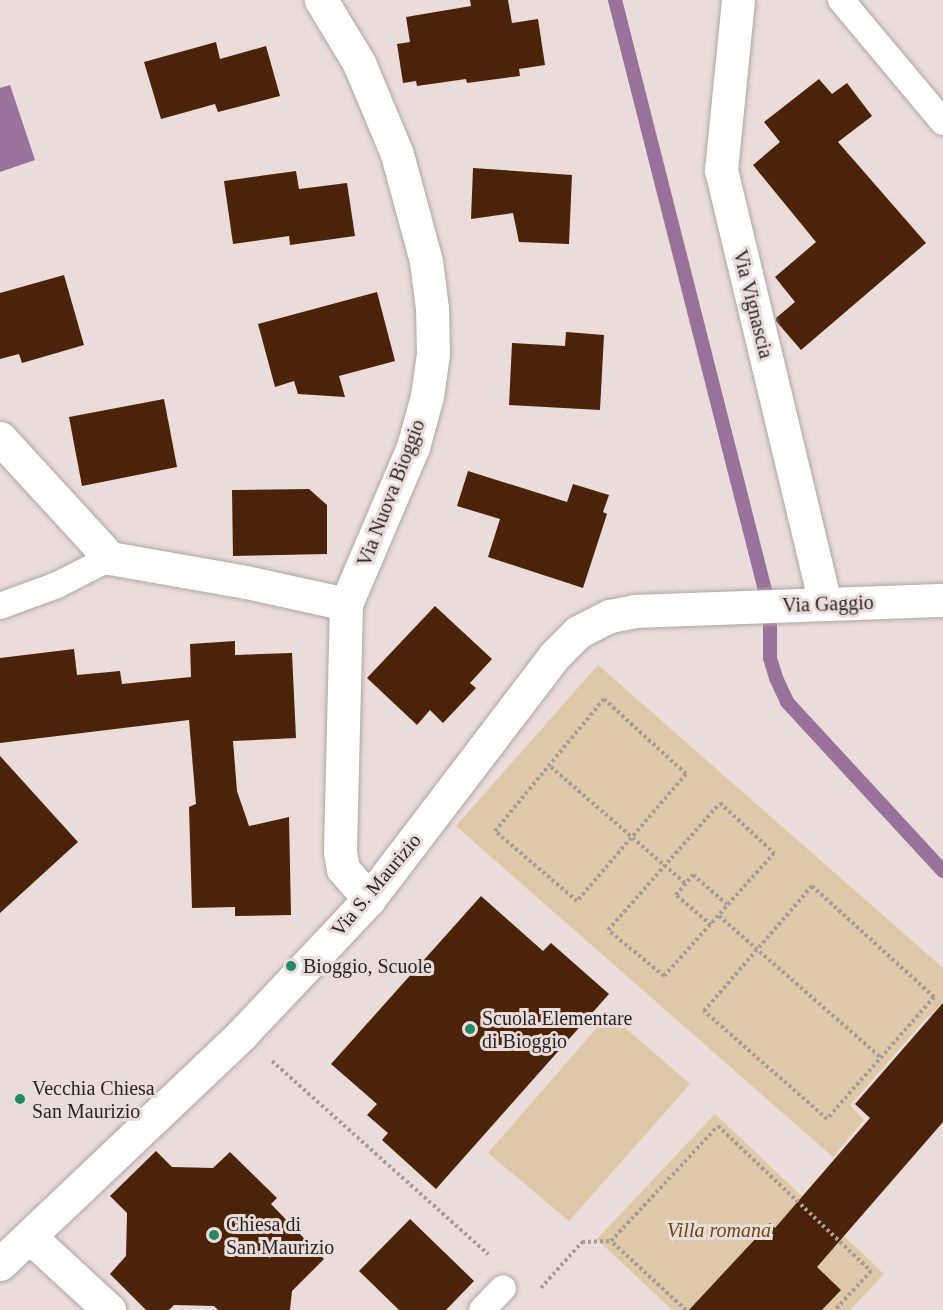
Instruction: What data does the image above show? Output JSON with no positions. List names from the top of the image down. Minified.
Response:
{"streets":{"street":["Via Vignascia","Via Nuova Bioggio","Via Gaggio","Via S. Maurizio"]},"crossings":[["Via Vignascia","Via Gaggio"],["Via Gaggio","Via S. Maurizio"]],"parks":["Villa romana"],"places":["Bioggio, Scuole","Scuola Elementare di Bioggio","Vecchia Chiesa San Maurizio","Chiesa di San Maurizio"]}
